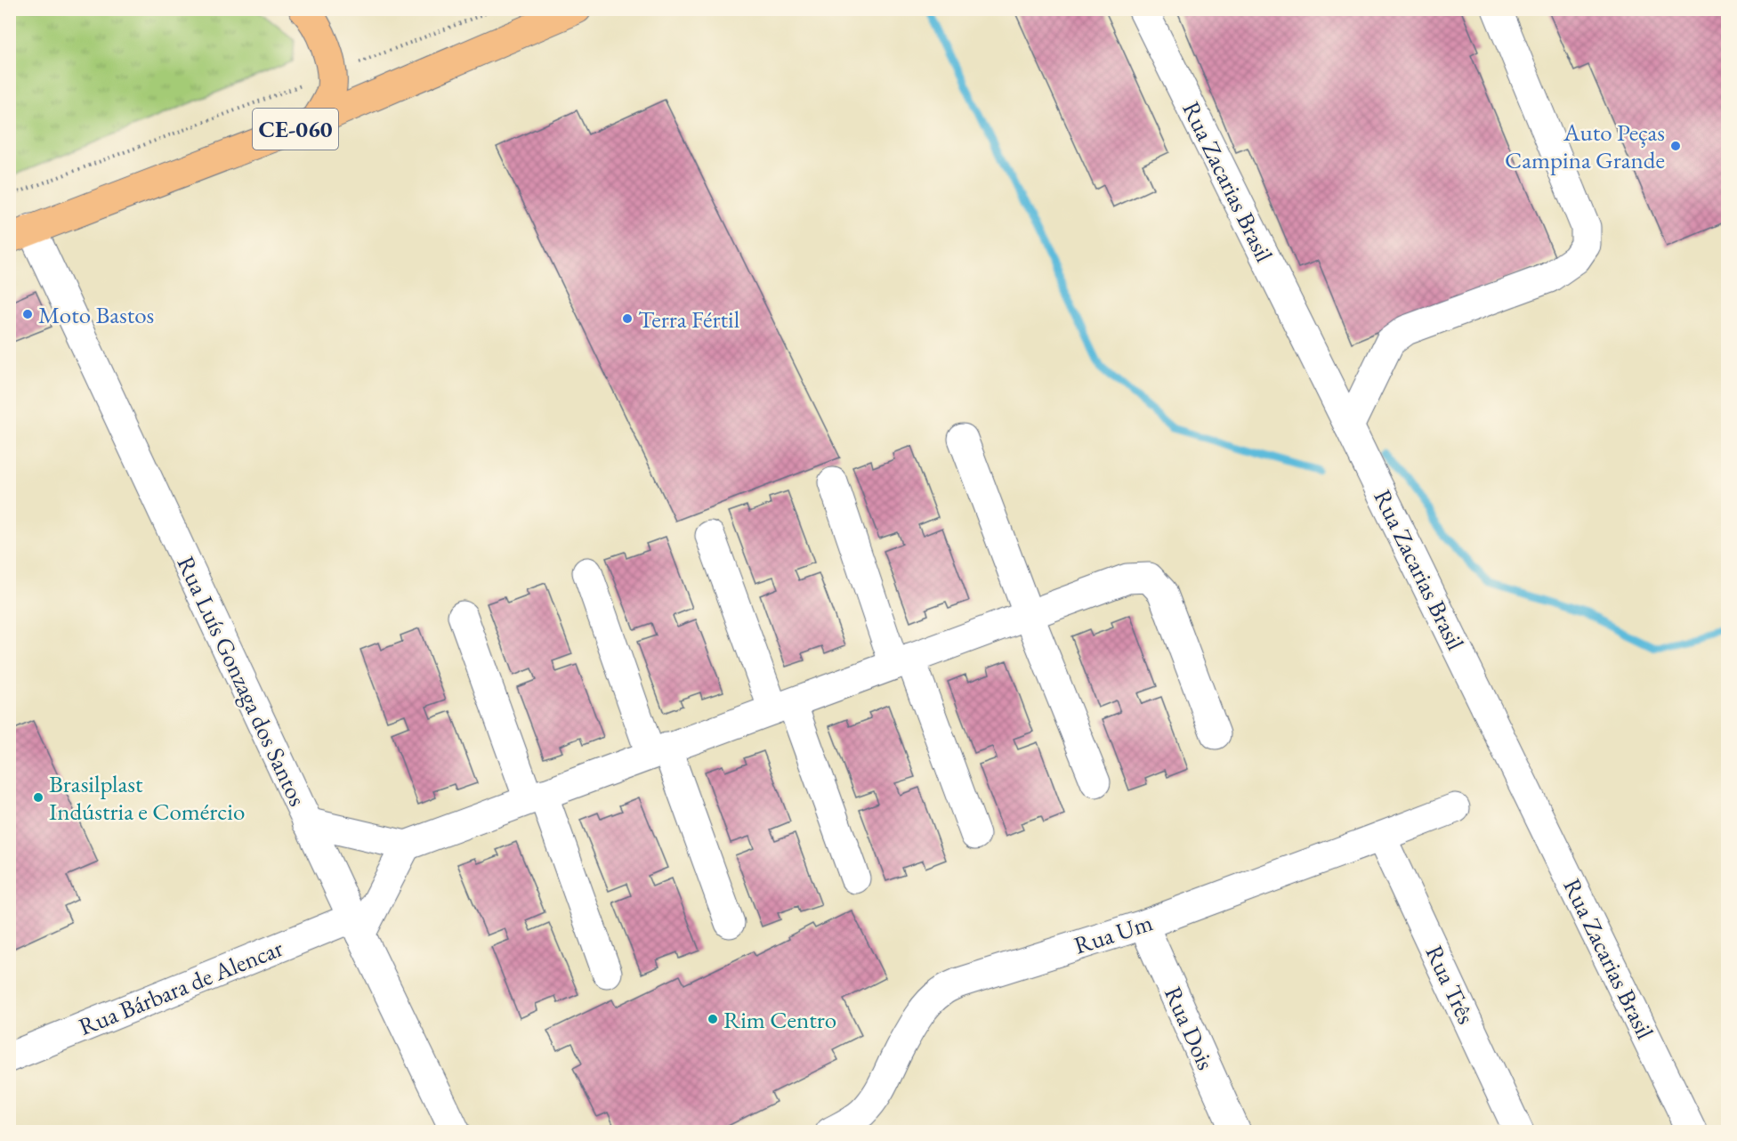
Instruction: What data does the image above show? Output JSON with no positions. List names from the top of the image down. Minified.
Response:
{"streets":{"highway":["CE-060"],"street":["Rua Zacarias Brasil","Rua Luís Gonzaga dos Santos","Rua Um","Rua Três","Rua Bárbara de Alencar","Rua Dois"]},"crossings":[["CE-060","Rua Luís Gonzaga dos Santos"],["Rua Luís Gonzaga dos Santos","Rua Bárbara de Alencar"],["Rua Um","Rua Três"],["Rua Um","Rua Dois"]],"places":["Auto Peças Campina Grande","Moto Bastos","Terra Fértil","Brasilplast Indústria e Comércio","Rim Centro"]}
